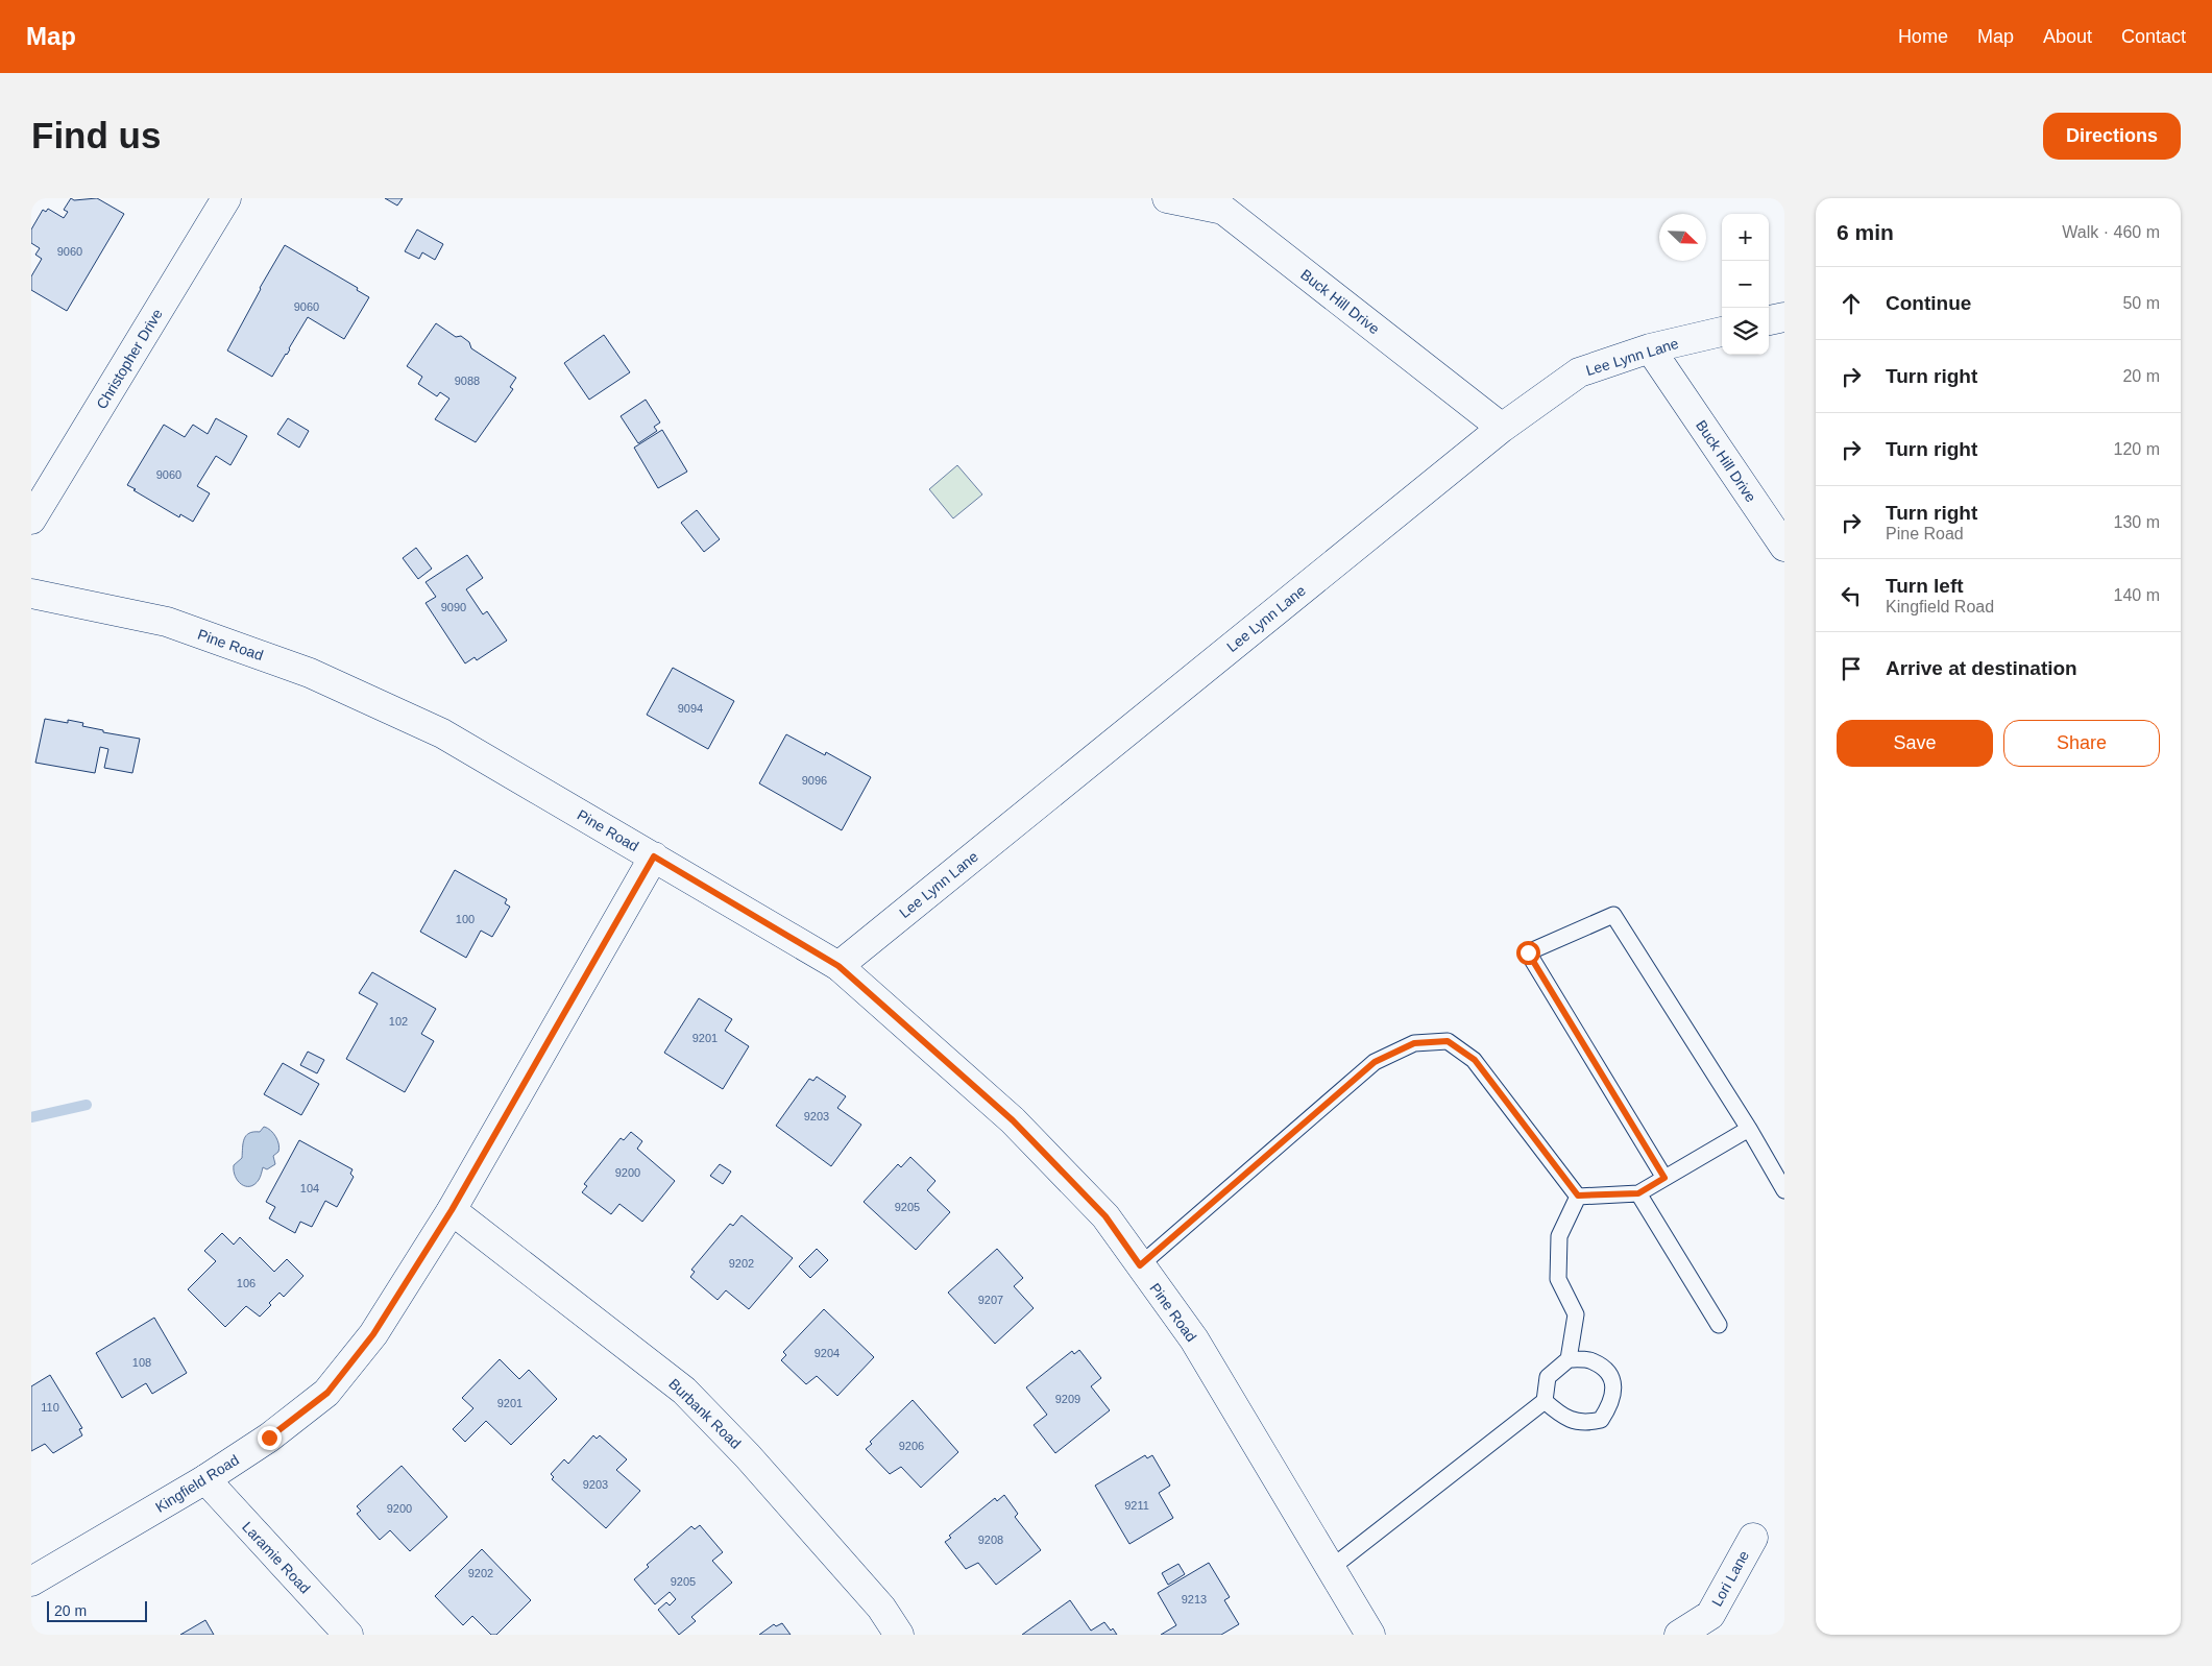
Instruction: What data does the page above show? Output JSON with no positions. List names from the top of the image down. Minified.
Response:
{"streets":{"street":["Buck Hill Drive","Lee Lynn Lane","Christopher Drive","Pine Road","Burbank Road","Kingfield Road","Laramie Road","Lori Lane"]},"crossings":[["Buck Hill Drive","Lee Lynn Lane"],["Lee Lynn Lane","Pine Road"],["Pine Road","Kingfield Road"],["Burbank Road","Kingfield Road"],["Kingfield Road","Laramie Road"]],"house_numbers":["9060","9060","9088","9060","9090","9094","9096","100","102","9201","9203","9200","104","9205","9202","106","9207","9204","108","9209","9201","110","9206","9203","9211","9200","9208","9202","9205","9213"],"scale_bar":"20 m","north":"bottom right","page":{"header":"Map","nav":["Home","Map","About","Contact"],"buttons":["Directions",["Save","Share"]],"title":"Find us","heading":["6 min","Walk · 460 m"],"map_buttons":["+","−"],"list":[["Continue","50 m"],["Turn right","20 m"],["Turn right","120 m"],["Turn right","Pine Road","130 m"],["Turn left","Kingfield Road","140 m"],"Arrive at destination"],"scale":"20 m"}}
